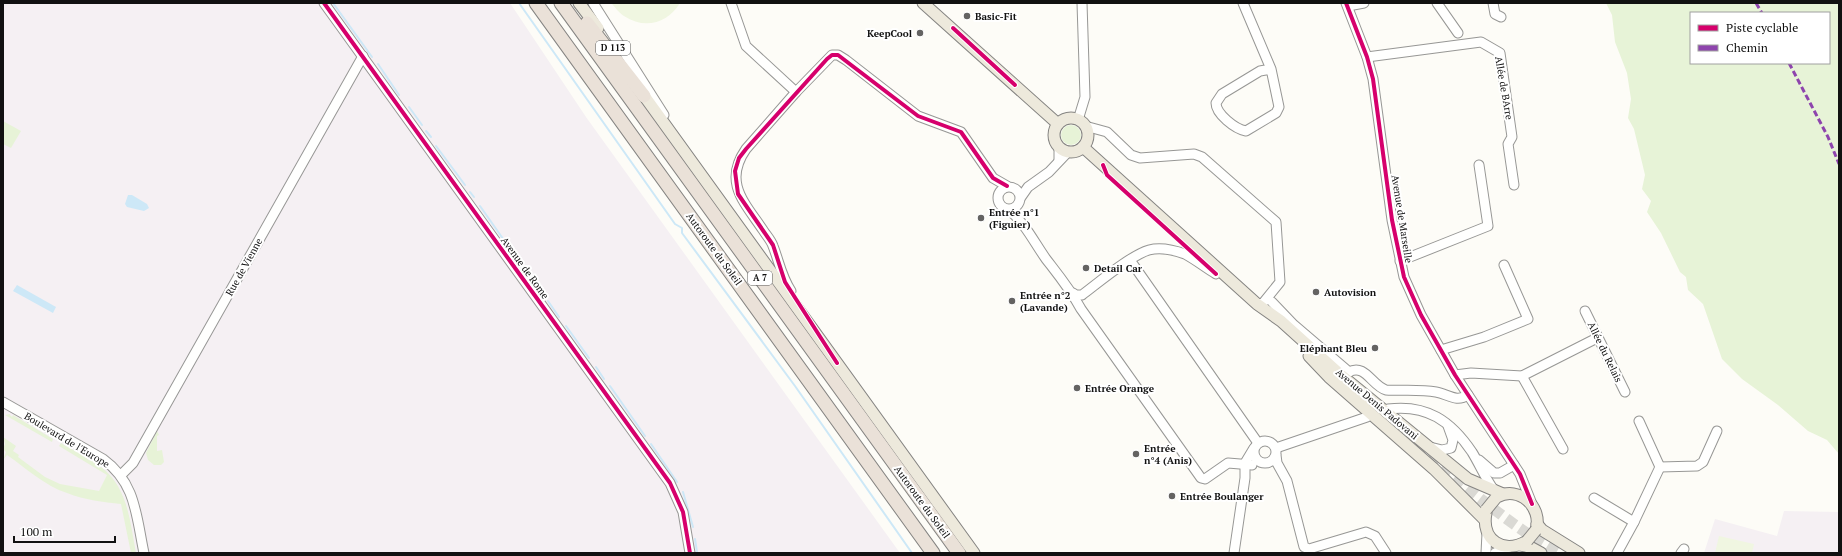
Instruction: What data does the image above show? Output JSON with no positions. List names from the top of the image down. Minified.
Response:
{"streets":{"highway":["Autoroute du Soleil","A 7"],"main road":["D 113","Avenue Denis Padovani"],"street":["Allée de BArre","Avenue de Marseille","Rue de Vienne","Avenue de Rome","Allée du Relais","Boulevard de l'Europe"]},"crossings":[["Allée de BArre","Avenue de Marseille"],["Avenue de Marseille","Avenue Denis Padovani"],["Rue de Vienne","Avenue de Rome"],["Rue de Vienne","Boulevard de l'Europe"]],"places":["Basic-Fit","KeepCool","Entrée n°1 (Figuier)","Detail Car","Autovision","Entrée n°2 (Lavande)","Eléphant Bleu","Entrée Orange","Entrée n°4 (Anis)","Entrée Boulanger"],"legend":["Piste cyclable","Chemin"],"scale_bar":"100 m"}
